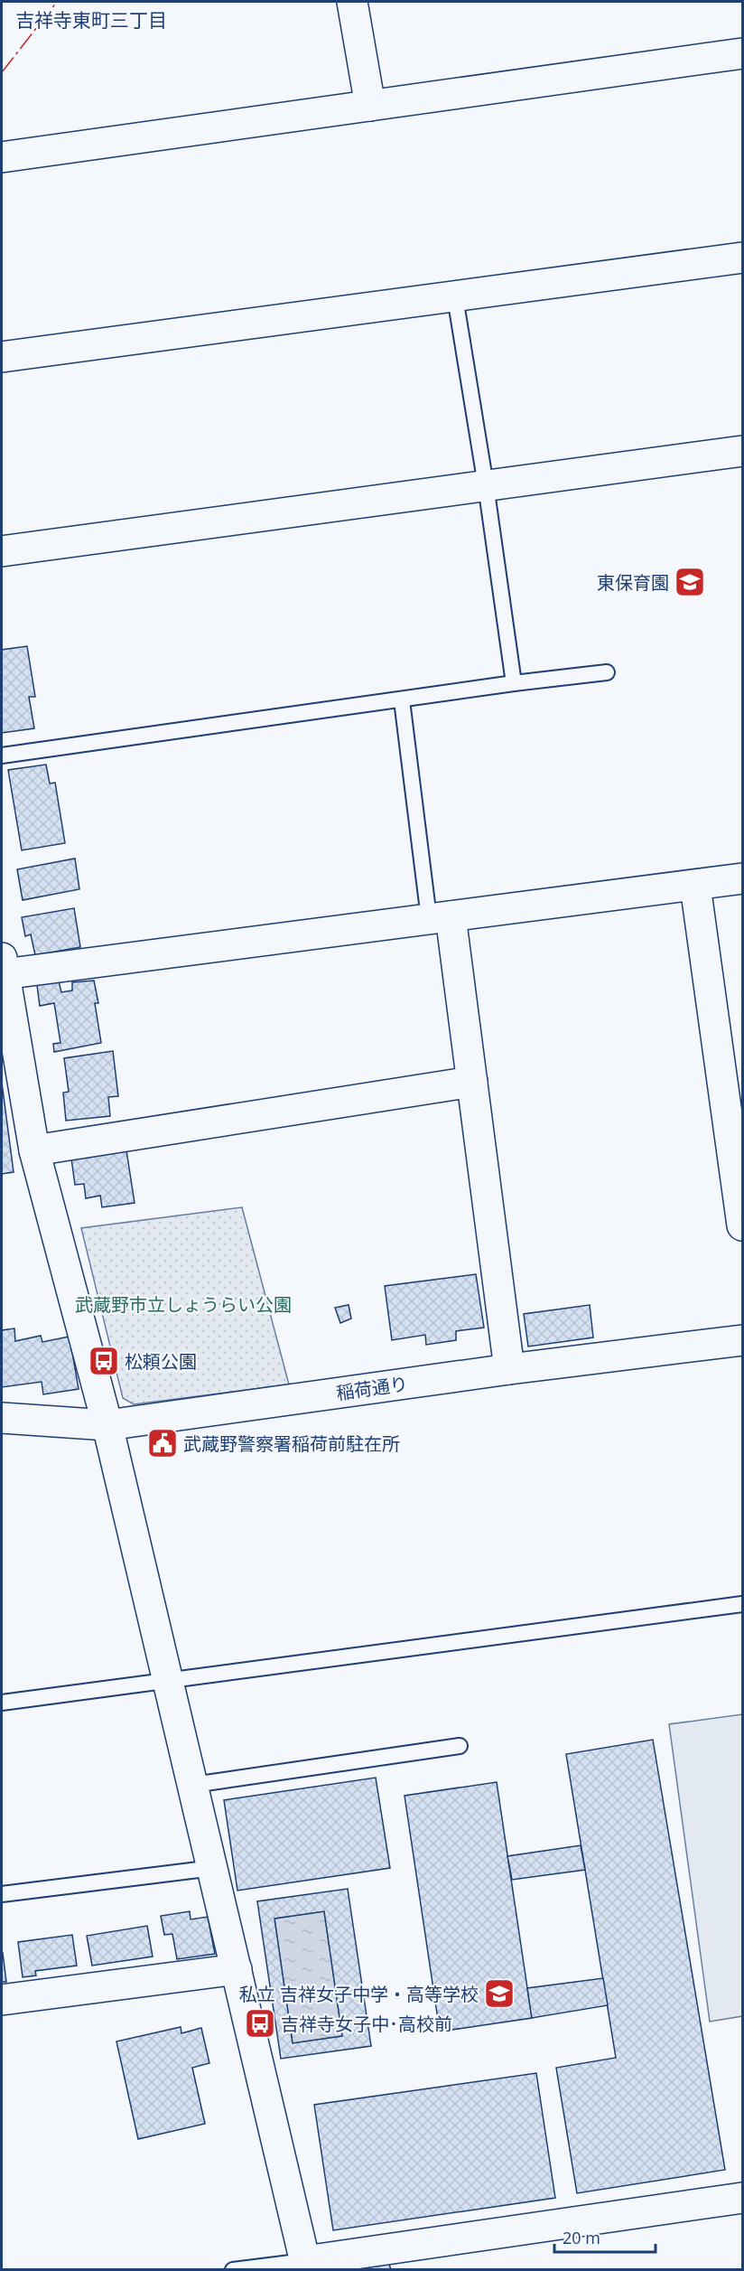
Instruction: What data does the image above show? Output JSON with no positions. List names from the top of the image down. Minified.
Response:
{"streets":{"street":["稲荷通り"]},"districts":["吉祥寺東町三丁目"],"parks":["武蔵野市立しょうらい公園"],"places":{"school or university":["東保育園","私立 吉祥女子中学・高等学校"],"bus stop":["松頼公園","吉祥寺女子中･高校前"],"public building":["武蔵野警察署稲荷前駐在所"]},"scale_bar":"20 m"}
